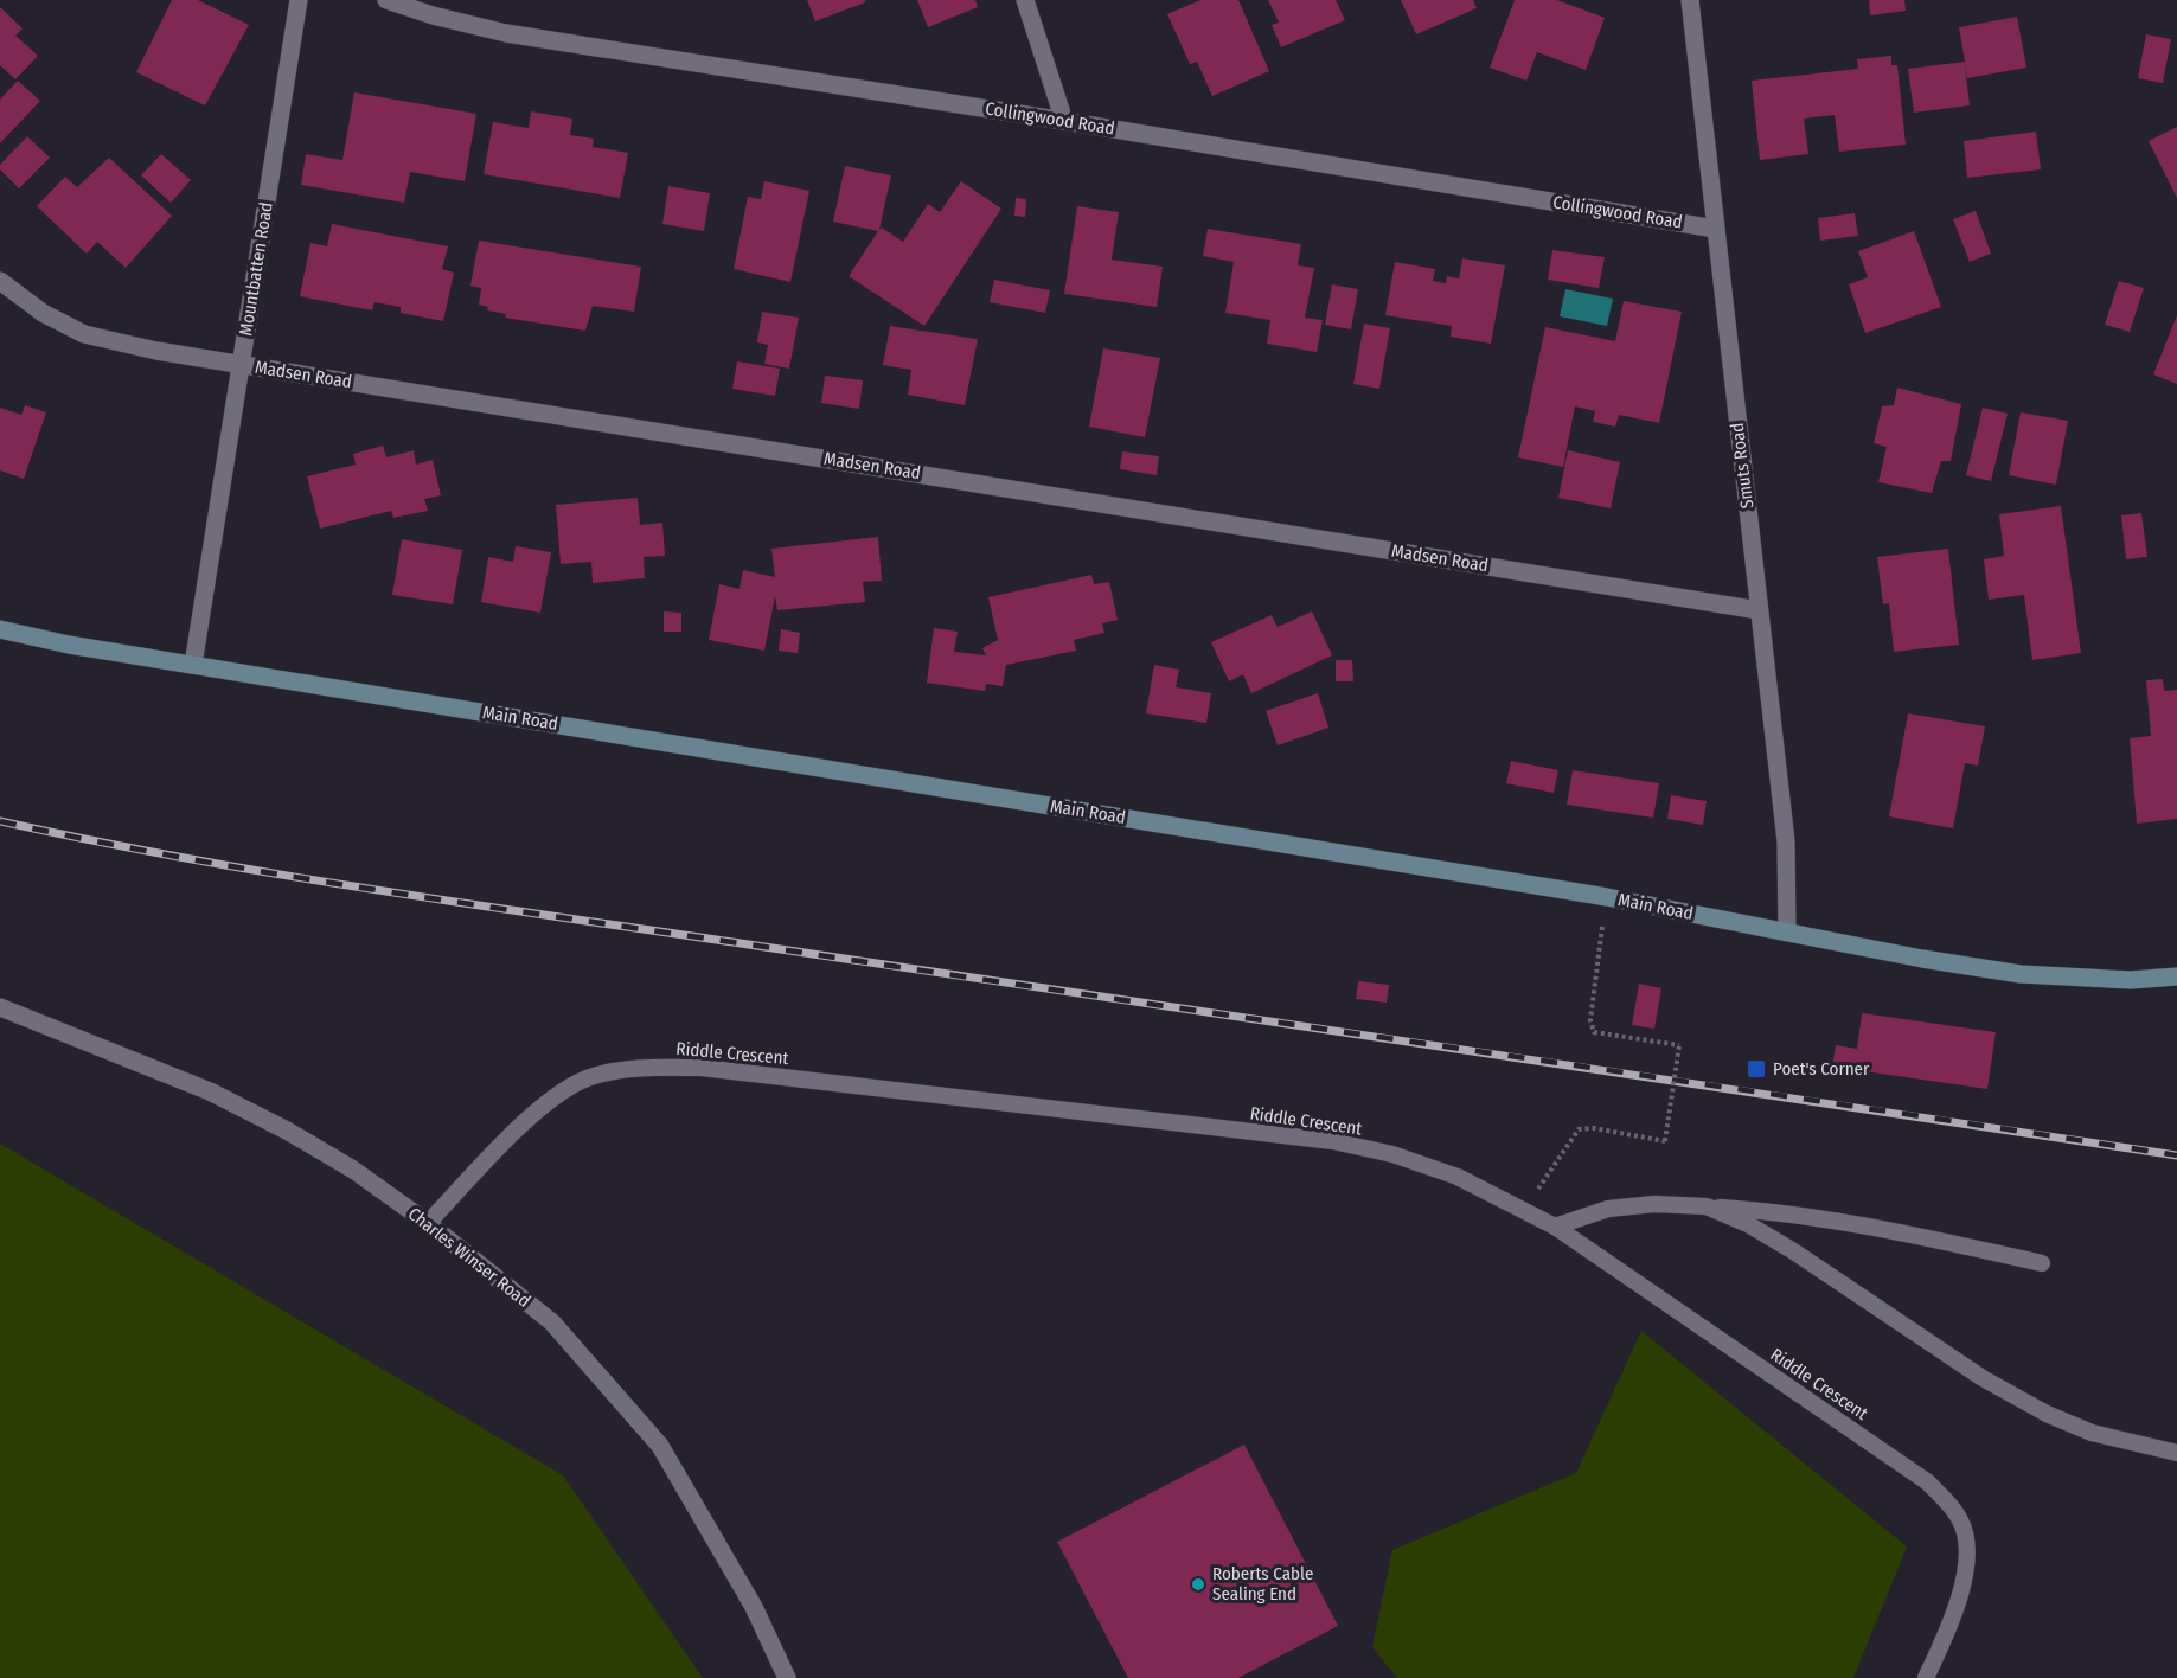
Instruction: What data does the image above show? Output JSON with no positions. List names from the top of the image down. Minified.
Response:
{"streets":{"main road":["Main Road"],"street":["Collingwood Road","Mountbatten Road","Madsen Road","Smuts Road","Charles Winser Road"],"lane":["Riddle Crescent"]},"crossings":[["Collingwood Road","Smuts Road"],["Mountbatten Road","Madsen Road"],["Mountbatten Road","Main Road"],["Madsen Road","Smuts Road"],["Smuts Road","Main Road"],["Riddle Crescent","Charles Winser Road"]],"places":{"transit":["Poet's Corner"],"other":["Roberts Cable Sealing End"]}}
